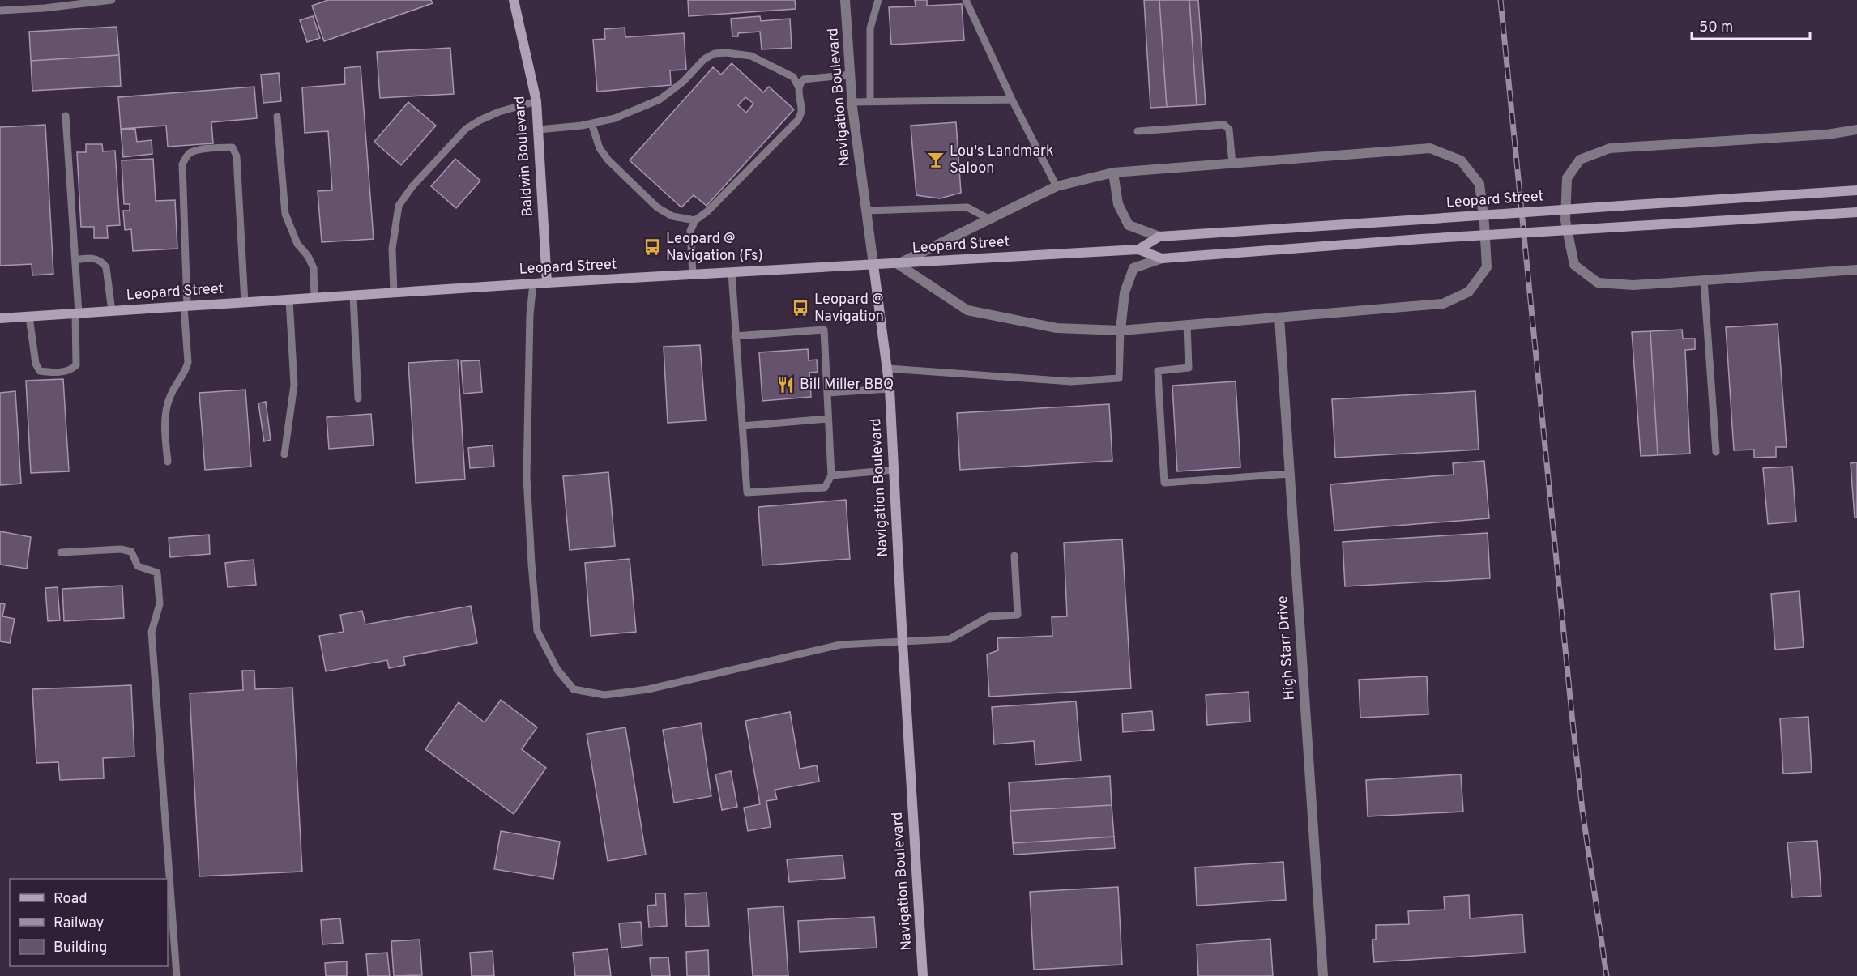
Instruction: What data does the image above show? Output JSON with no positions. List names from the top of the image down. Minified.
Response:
{"streets":{"main road":["Navigation Boulevard","Baldwin Boulevard","Leopard Street"],"street":["High Starr Drive"]},"crossings":[["Navigation Boulevard","Leopard Street"],["Baldwin Boulevard","Leopard Street"]],"places":{"bar":["Lou's Landmark Saloon"],"bus stop":["Leopard @ Navigation (Fs)","Leopard @ Navigation"],"restaurant":["Bill Miller BBQ"]},"legend":["Road","Railway","Building"],"scale_bar":"50 m"}
